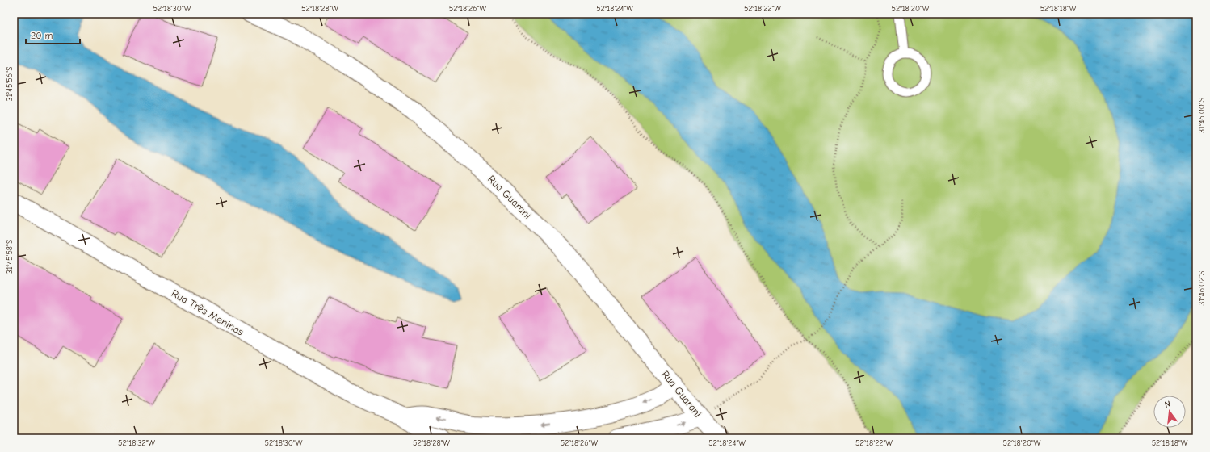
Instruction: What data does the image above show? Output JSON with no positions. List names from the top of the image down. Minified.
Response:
{"streets":{"street":["Rua Guarani","Rua Trẽs Meninas"]},"crossings":[["Rua Guarani","Rua Trẽs Meninas"]],"one_way":["Rua Trẽs Meninas"],"scale_bar":"20 m","north":"top","coordinates":["52°18'30\"W","52°18'28\"W","52°18'26\"W","52°18'24\"W","52°18'22\"W","52°18'20\"W","52°18'18\"W","31°45'56\"S","31°46'00\"S","31°45'58\"S","31°46'02\"S","52°18'32\"W"]}
